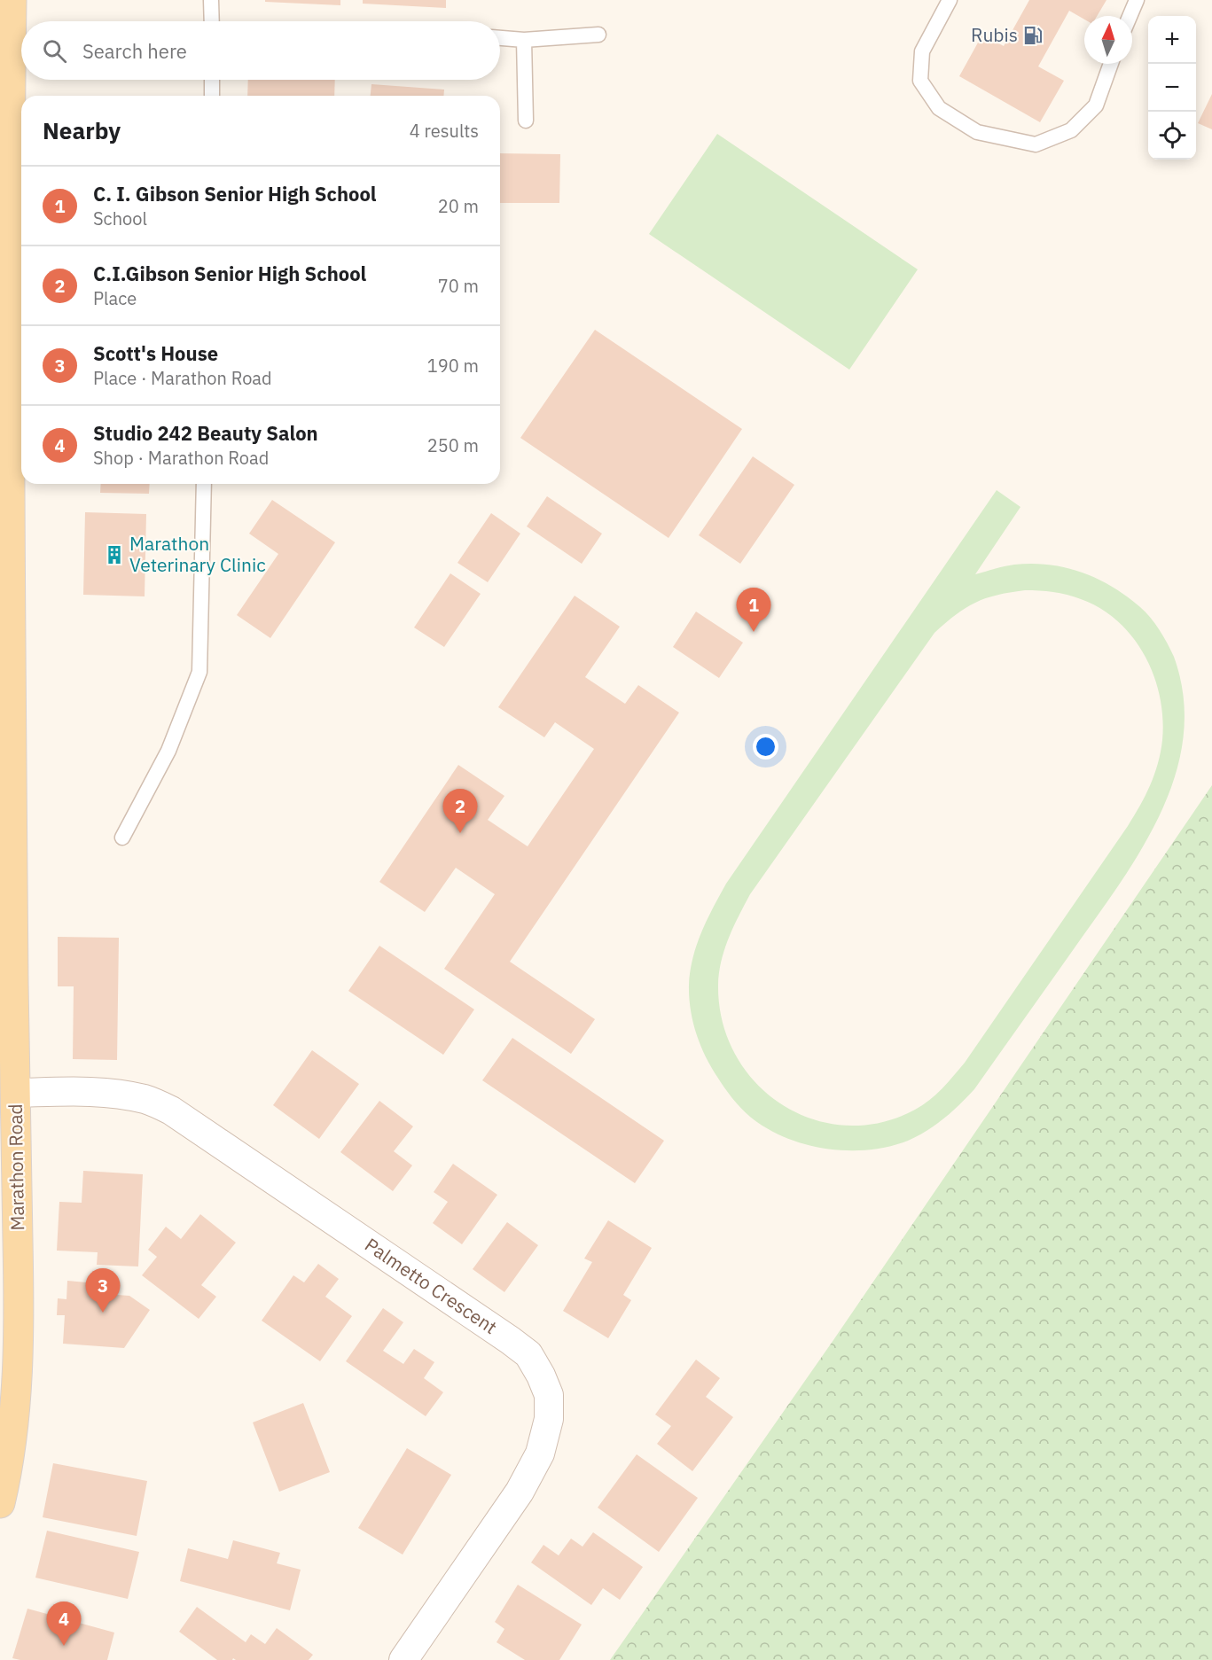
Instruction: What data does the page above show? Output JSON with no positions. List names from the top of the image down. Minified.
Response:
{"streets":{"main road":["Marathon Road"],"street":["Palmetto Crescent"]},"crossings":[["Marathon Road","Palmetto Crescent"]],"places":{"fuel station":["Rubis"],"building":["Marathon Veterinary Clinic"]},"north":"top","page":{"map_buttons":["+","−"],"search":"Search here","heading":["Nearby","4 results"],"list":[{"mark":"1","name":"C. I. Gibson Senior High School","note":"School","value":"20 m"},{"mark":"2","name":"C.I.Gibson Senior High School","note":"Place","value":"70 m"},{"mark":"3","name":"Scott's House","note":"Place · Marathon Road","value":"190 m"},{"mark":"4","name":"Studio 242 Beauty Salon","note":"Shop · Marathon Road","value":"250 m"}],"pins":["1","2","3","4"]}}
